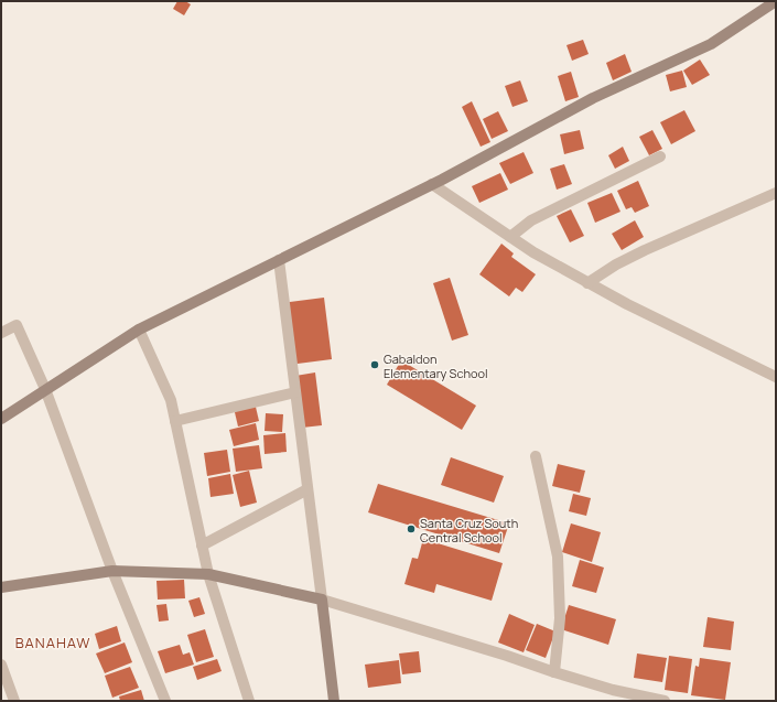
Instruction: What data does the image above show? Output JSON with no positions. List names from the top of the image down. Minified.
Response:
{"districts":["BANAHAW"],"places":["Gabaldon Elementary School","Santa Cruz South Central School"]}
